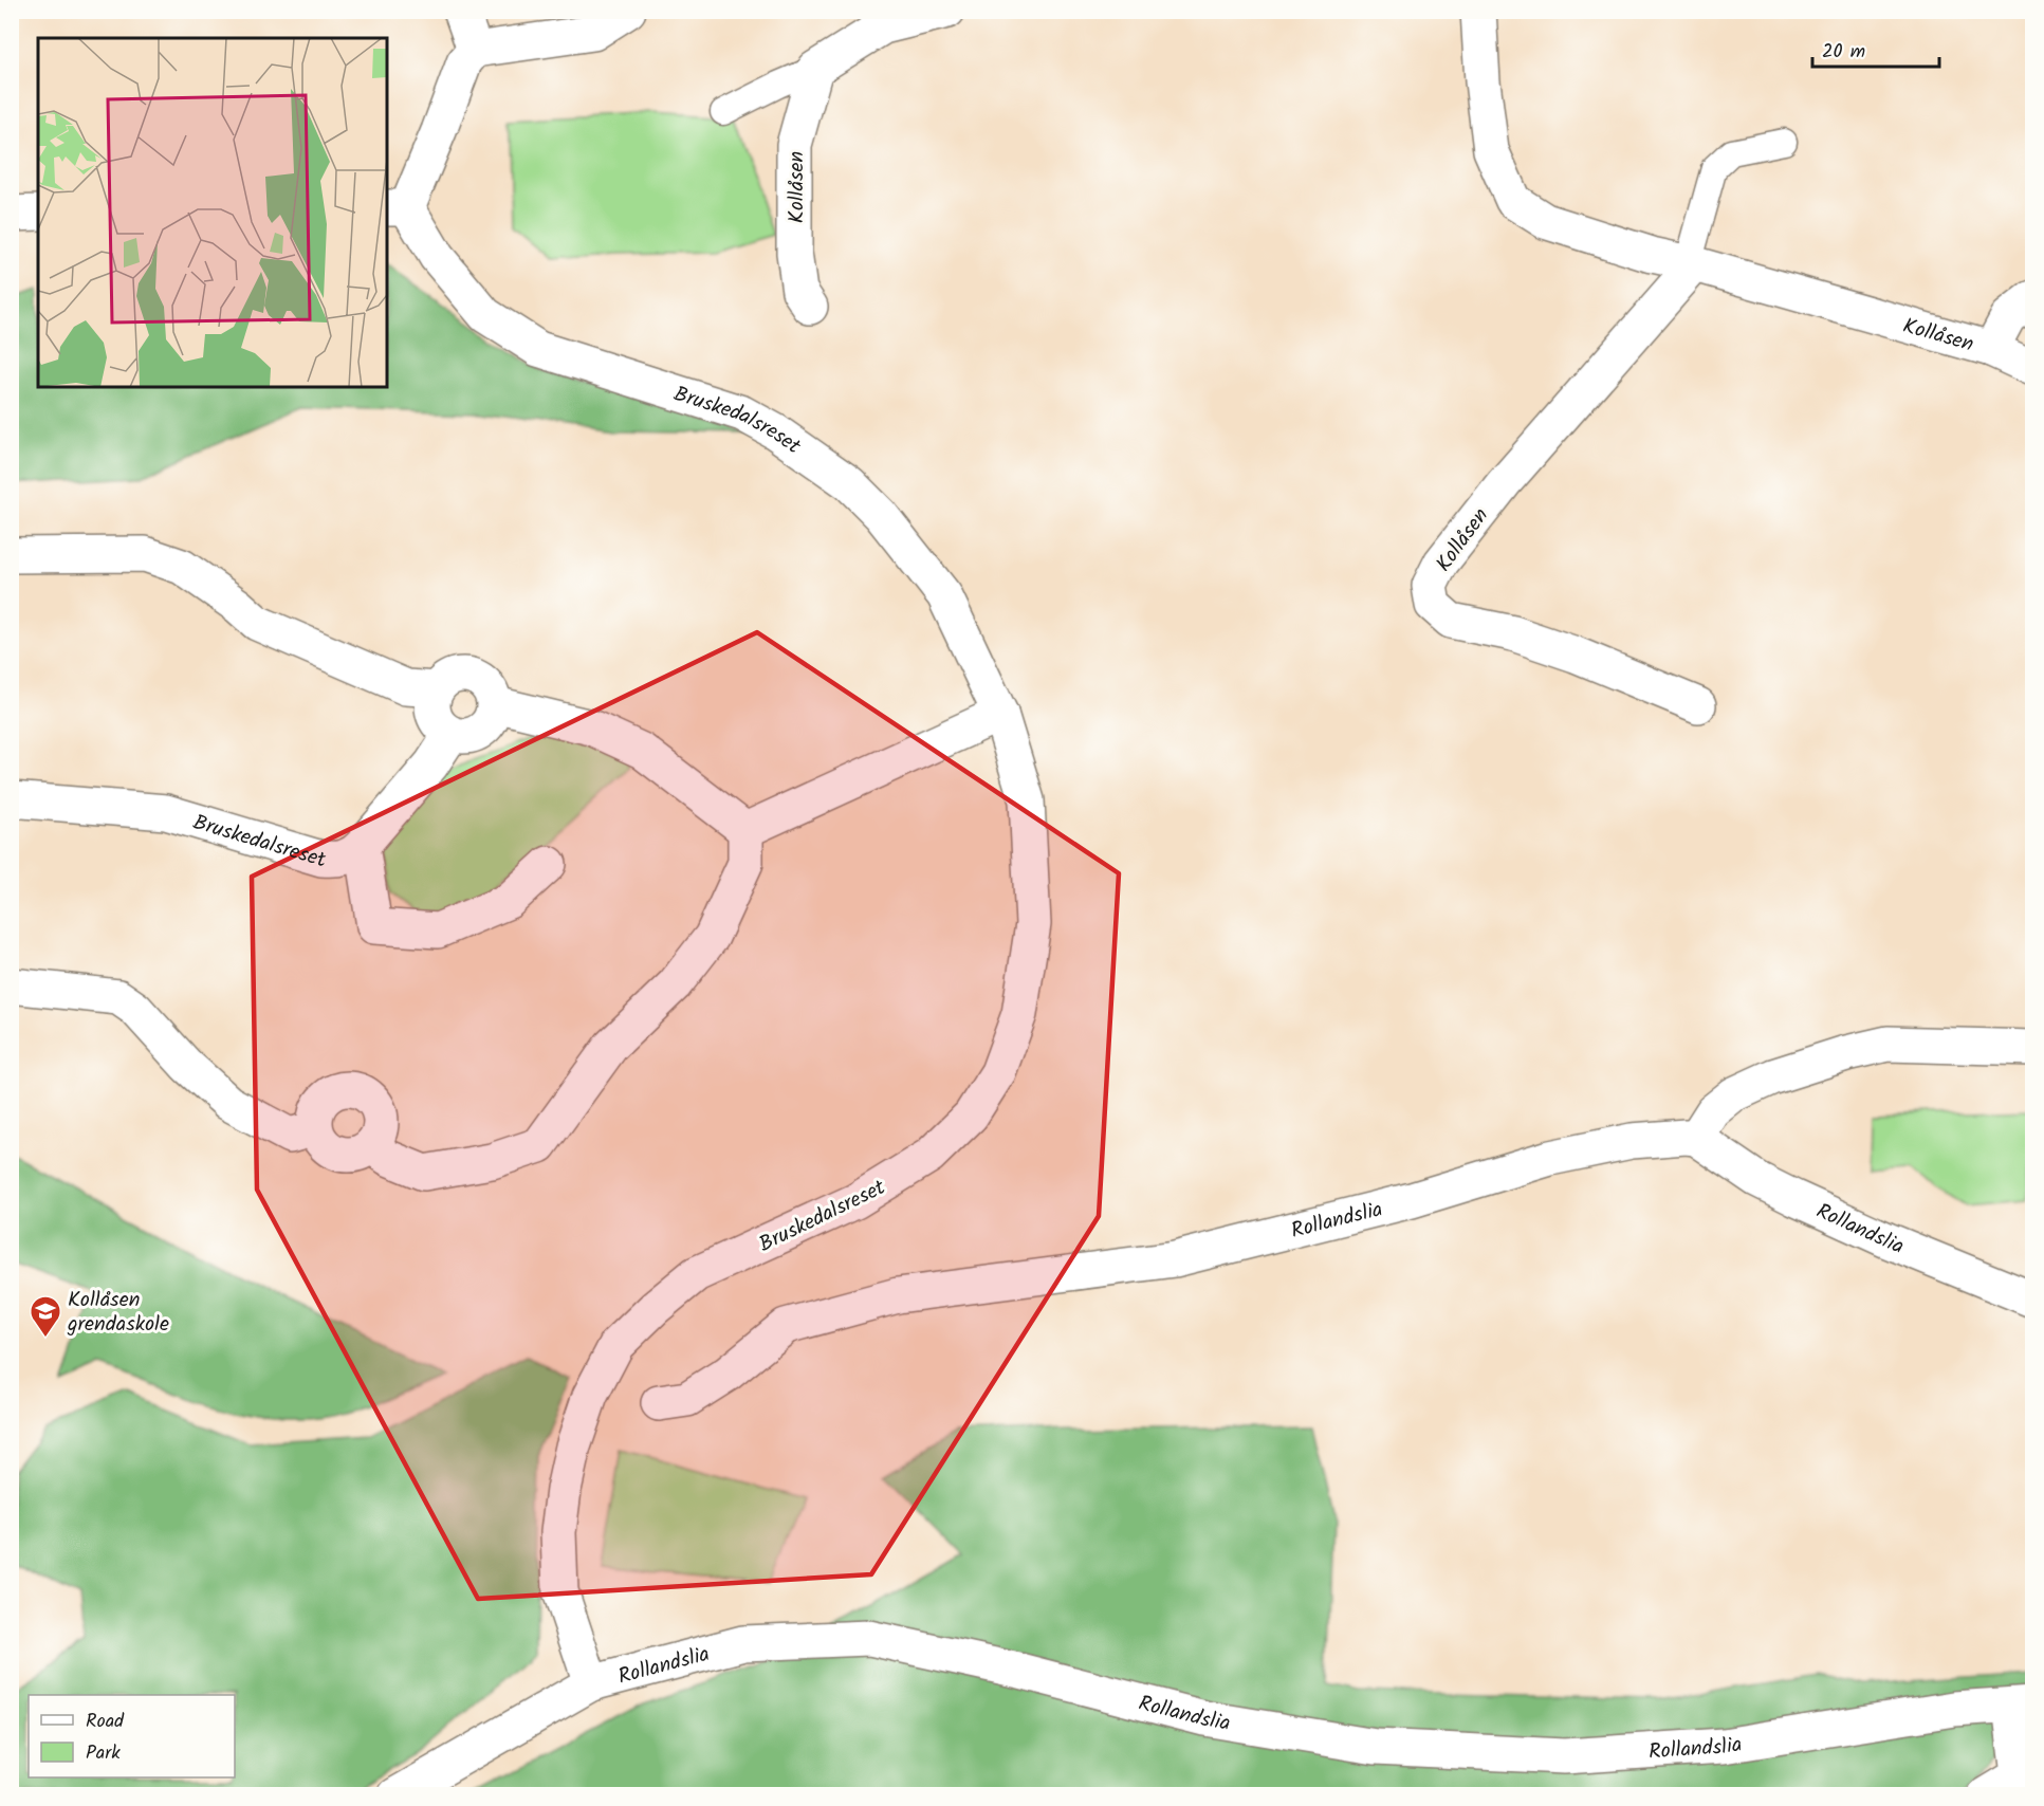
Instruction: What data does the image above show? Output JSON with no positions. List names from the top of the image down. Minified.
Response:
{"streets":{"street":["Kollåsen","Bruskedalsreset","Rollandslia"]},"crossings":[["Bruskedalsreset","Rollandslia"]],"places":{"school or university":["Kollåsen grendaskole"]},"legend":["Road","Park"],"scale_bar":"20 m"}
